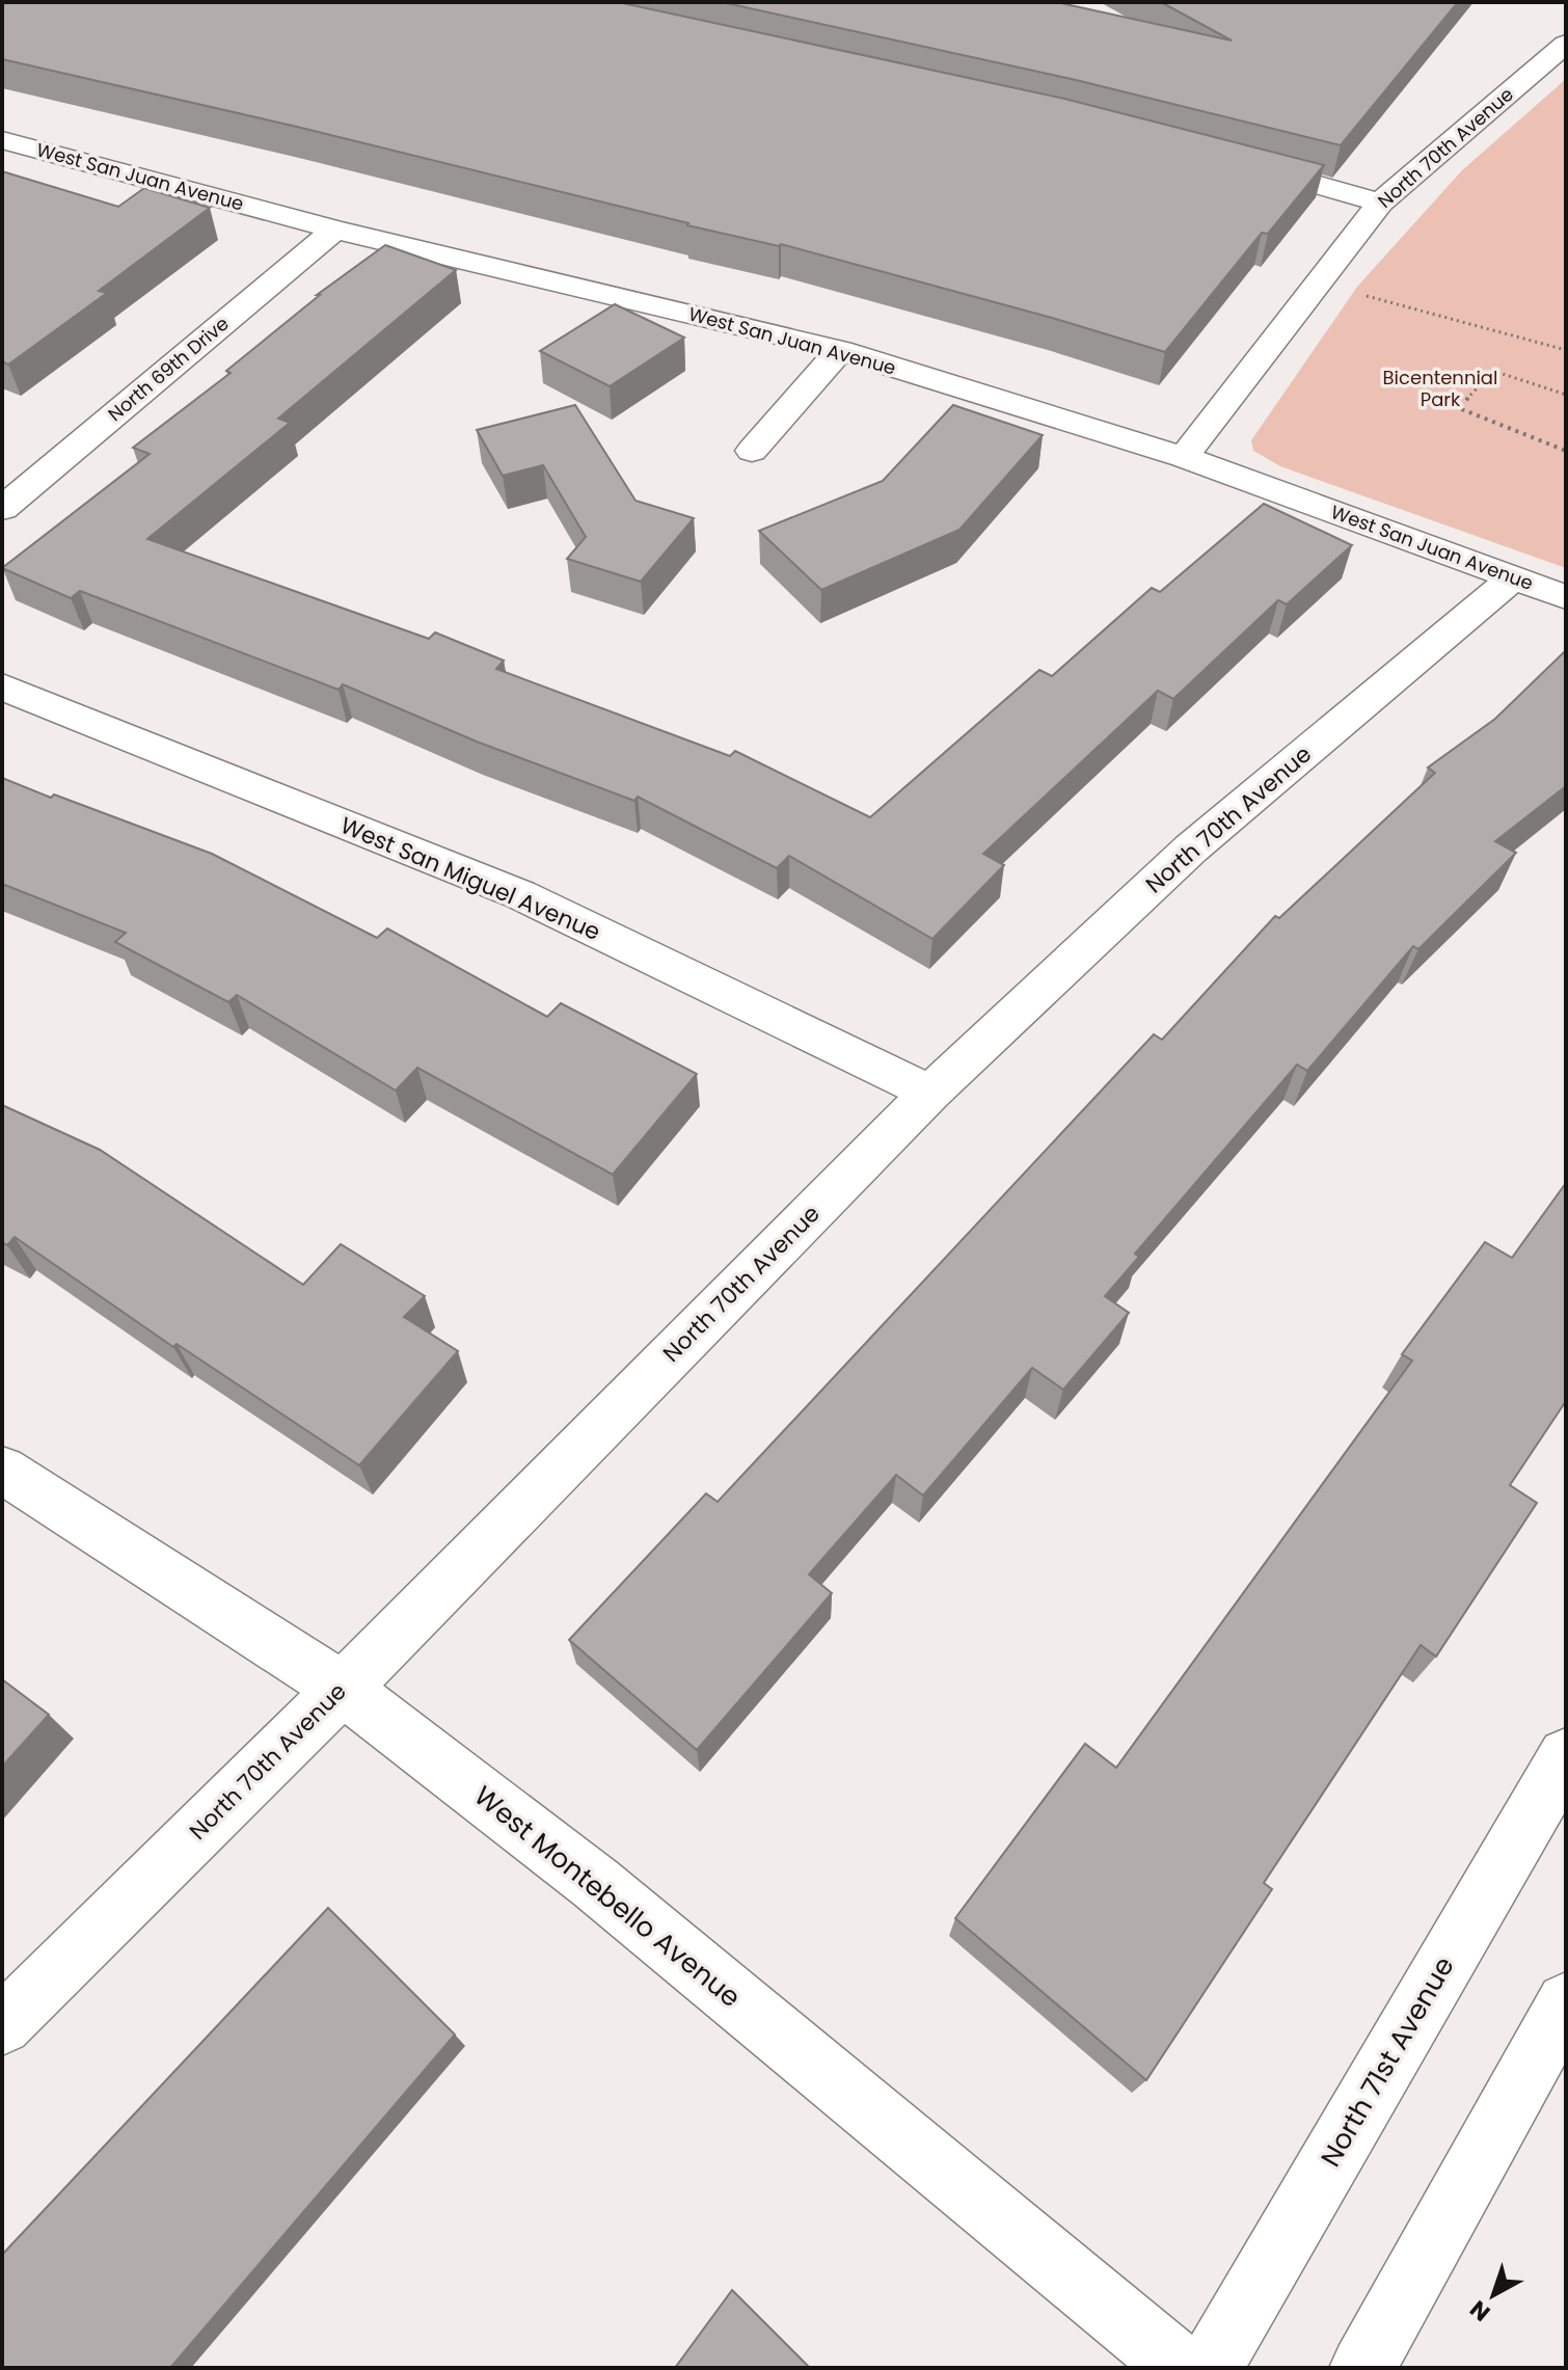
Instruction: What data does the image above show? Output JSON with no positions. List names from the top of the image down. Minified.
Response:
{"streets":{"street":["North 70th Avenue","West San Juan Avenue","North 69th Drive","West San Miguel Avenue","West Montebello Avenue","North 71st Avenue"]},"crossings":[["North 70th Avenue","West San Juan Avenue"],["North 70th Avenue","West San Miguel Avenue"],["North 70th Avenue","West Montebello Avenue"],["West San Juan Avenue","North 69th Drive"]],"parks":["Bicentennial Park"],"north":"bottom left"}
